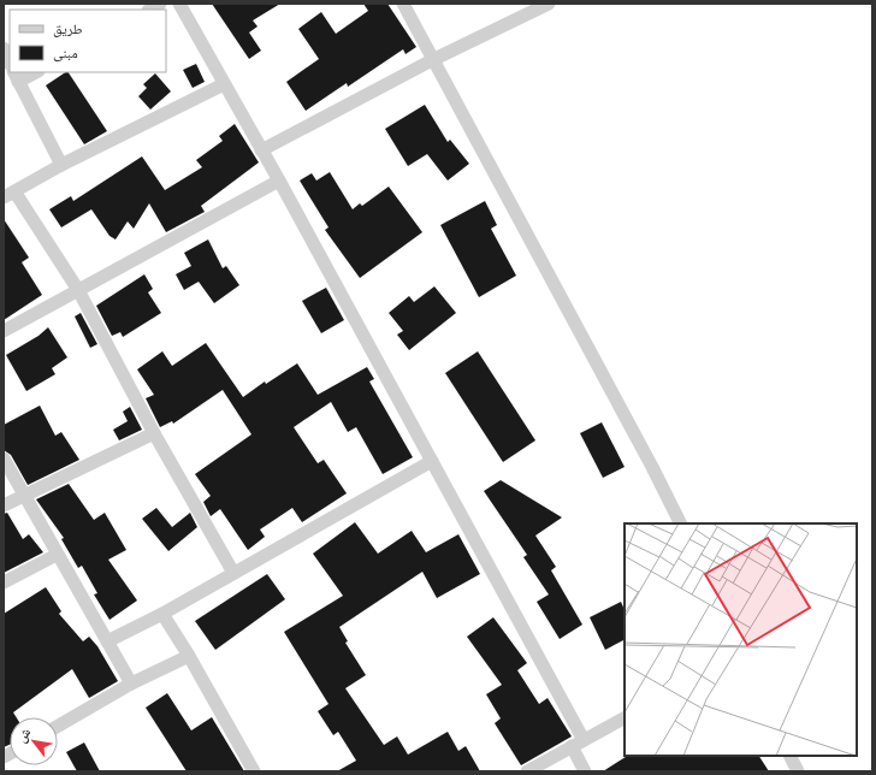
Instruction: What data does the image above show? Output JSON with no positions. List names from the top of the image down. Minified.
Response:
{"legend":["طريق","مبنى"],"north":"top left"}
